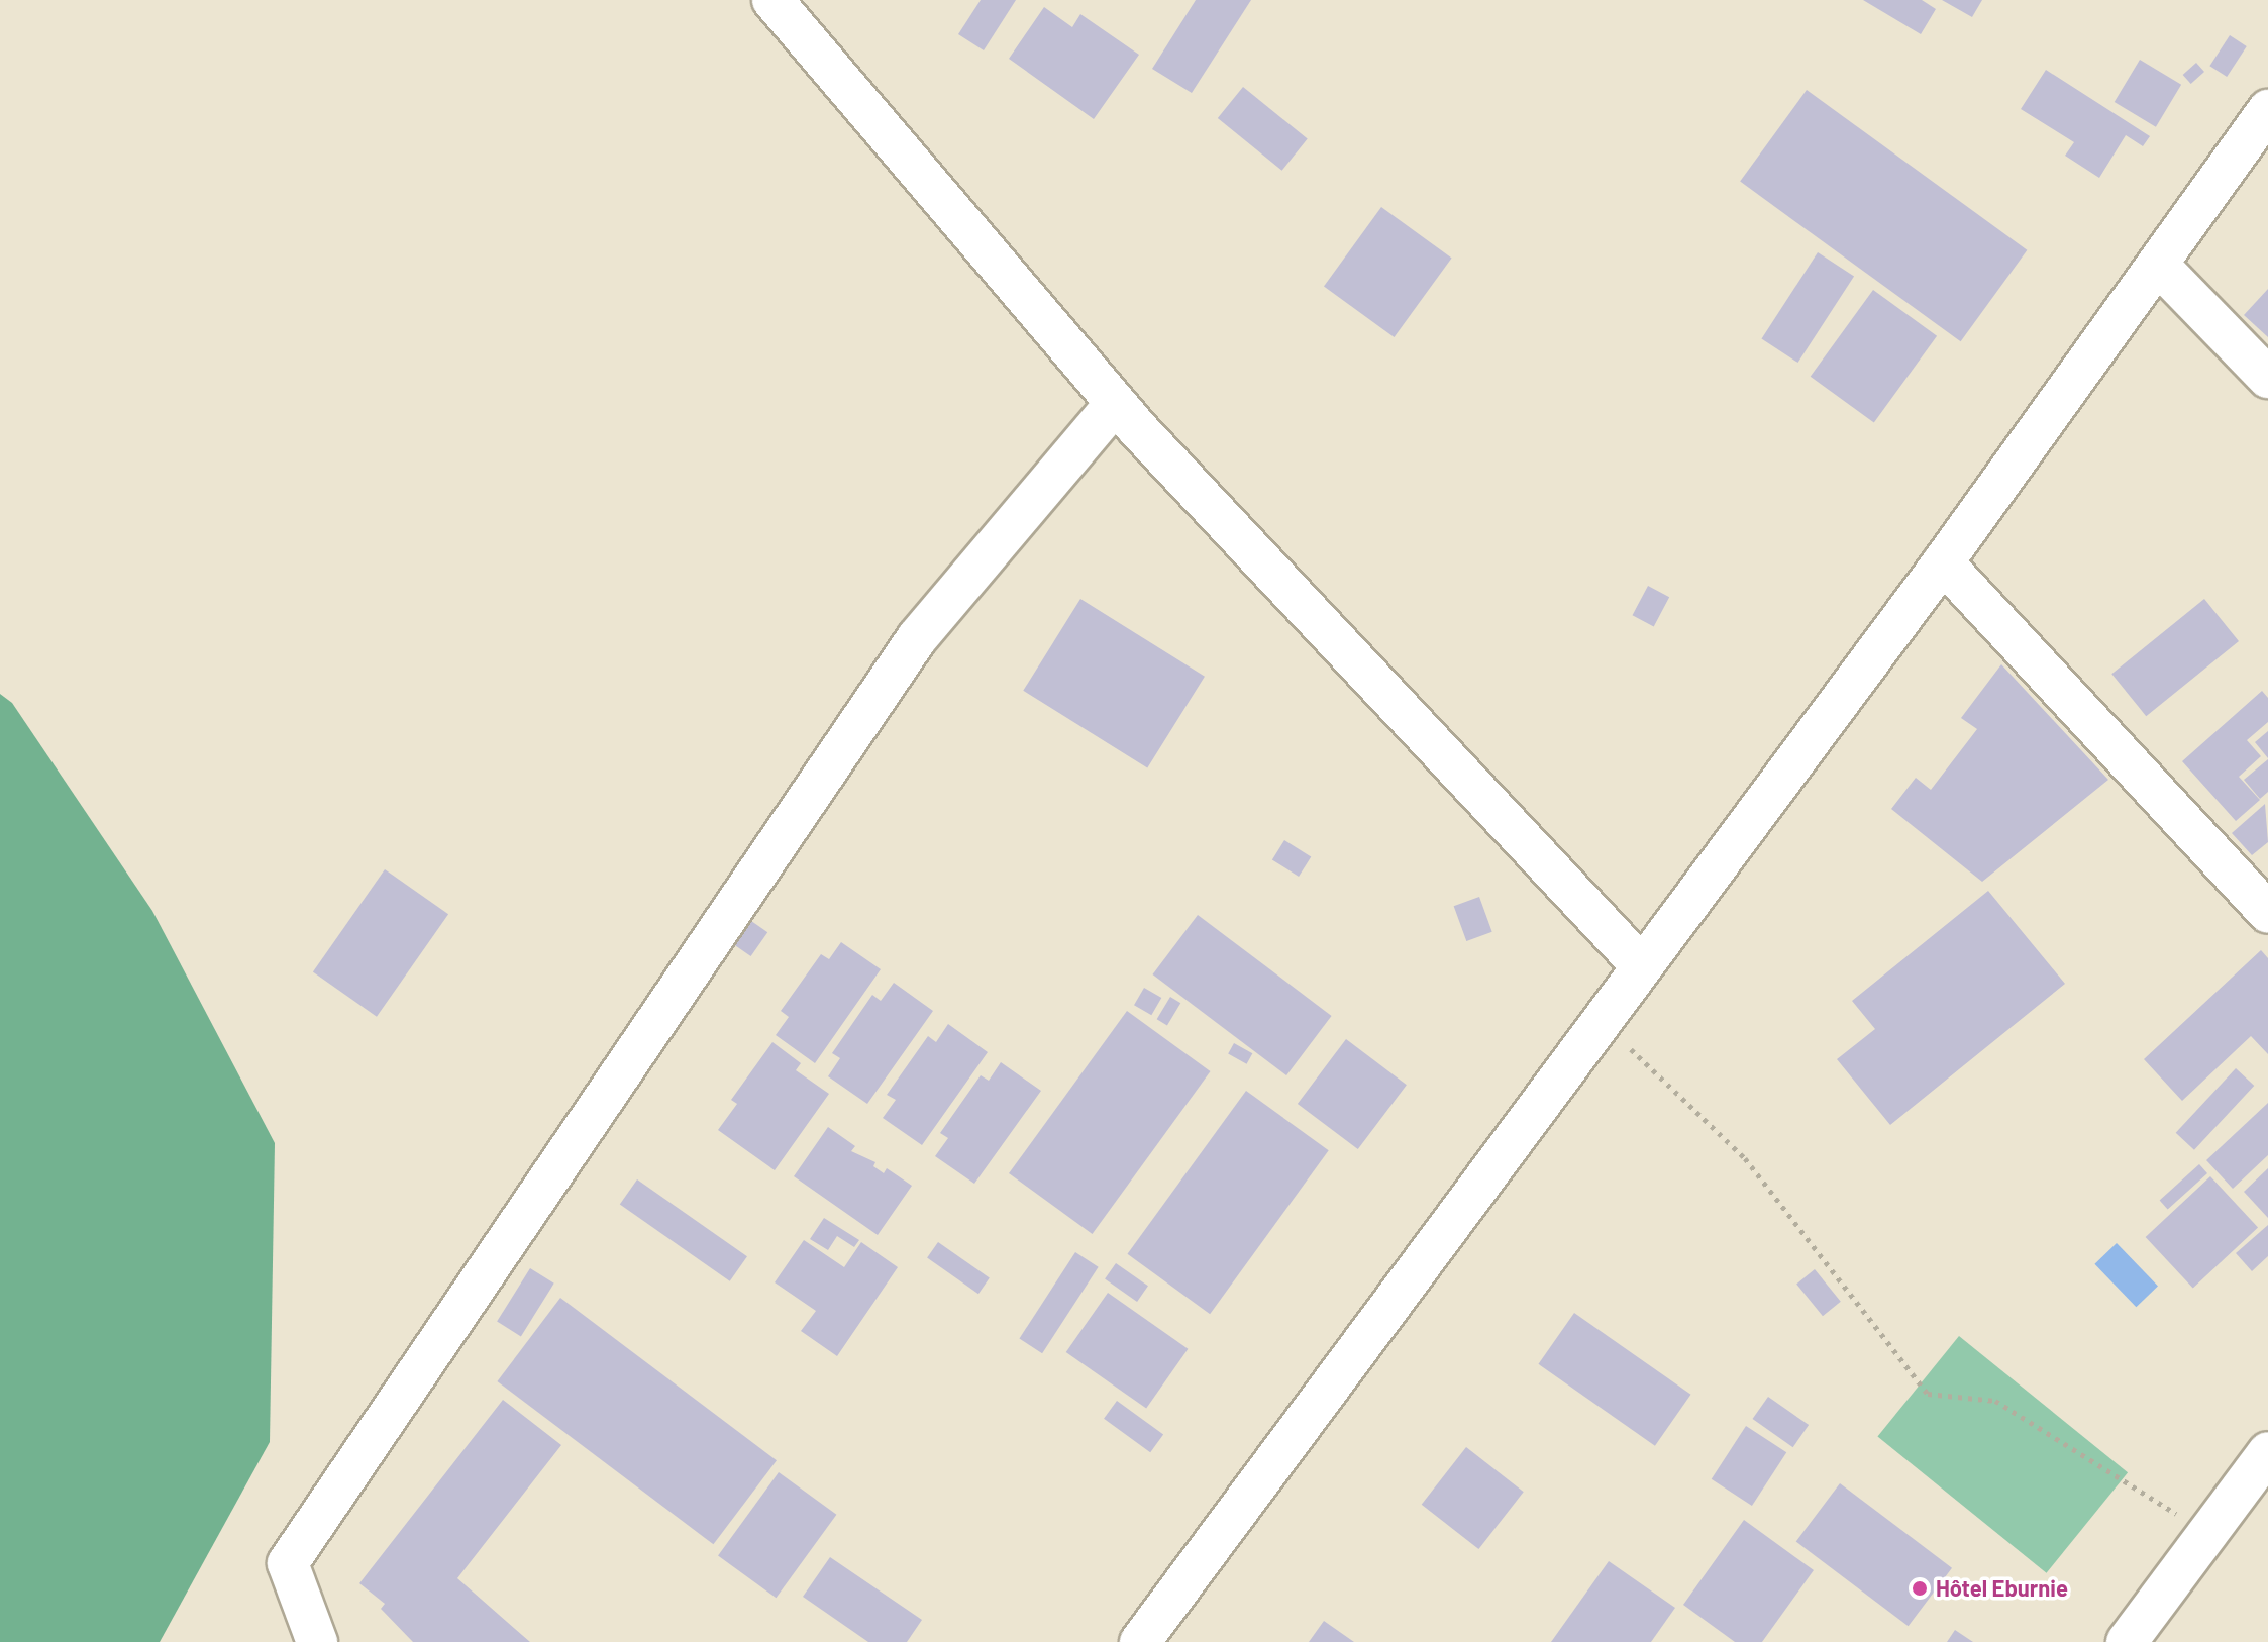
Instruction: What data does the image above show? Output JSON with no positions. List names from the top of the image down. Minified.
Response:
{"places":["Hôtel Eburnie"]}
